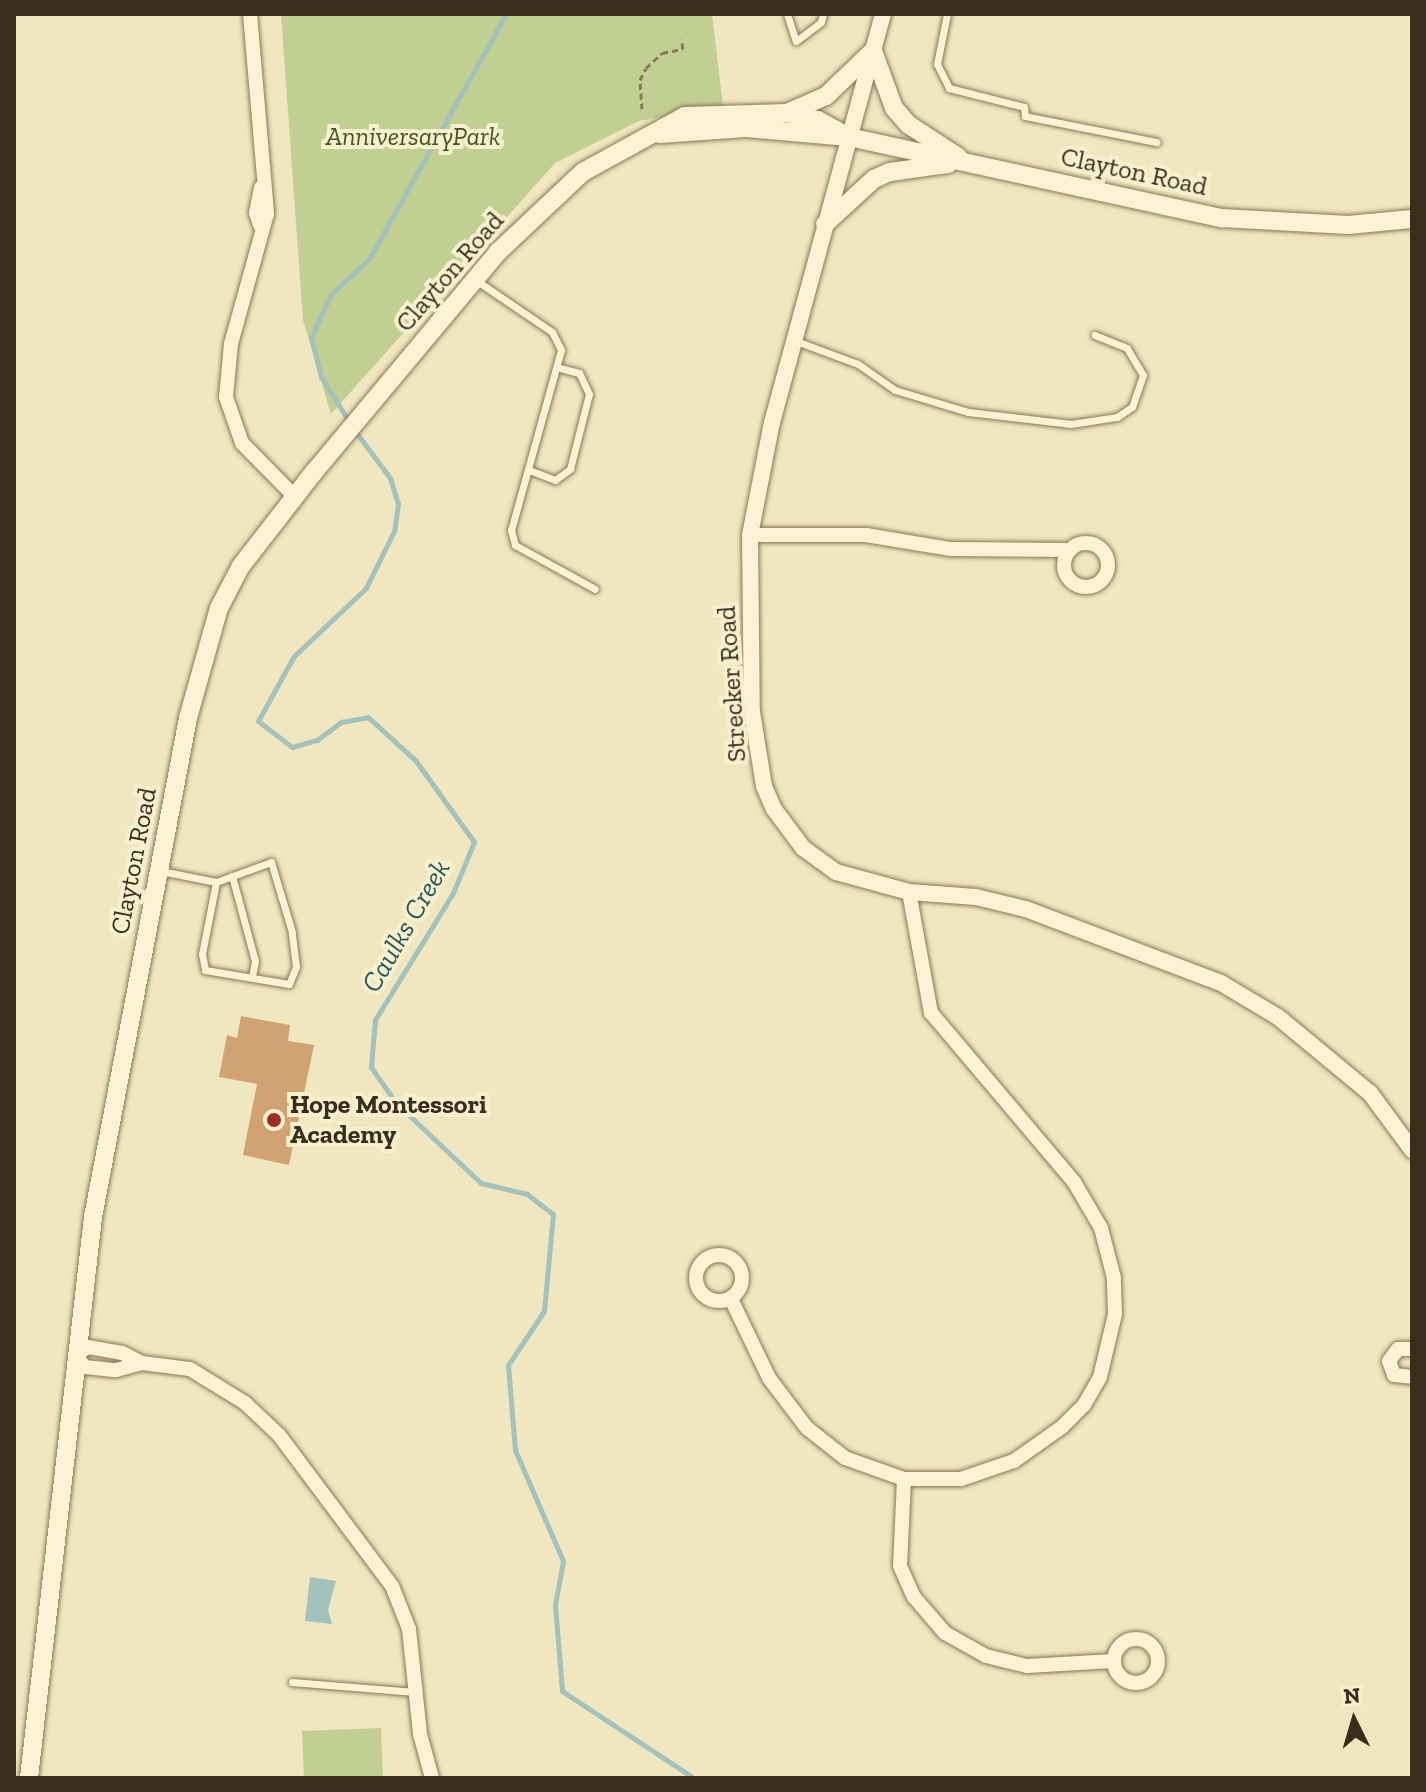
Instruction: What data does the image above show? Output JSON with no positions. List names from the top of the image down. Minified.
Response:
{"streets":{"main road":["Clayton Road"],"street":["Strecker Road"]},"crossings":[["Clayton Road","Strecker Road"]],"water":["Caulks Creek"],"parks":["AnniversaryPark"],"places":["Hope Montessori Academy"],"north":"top"}
